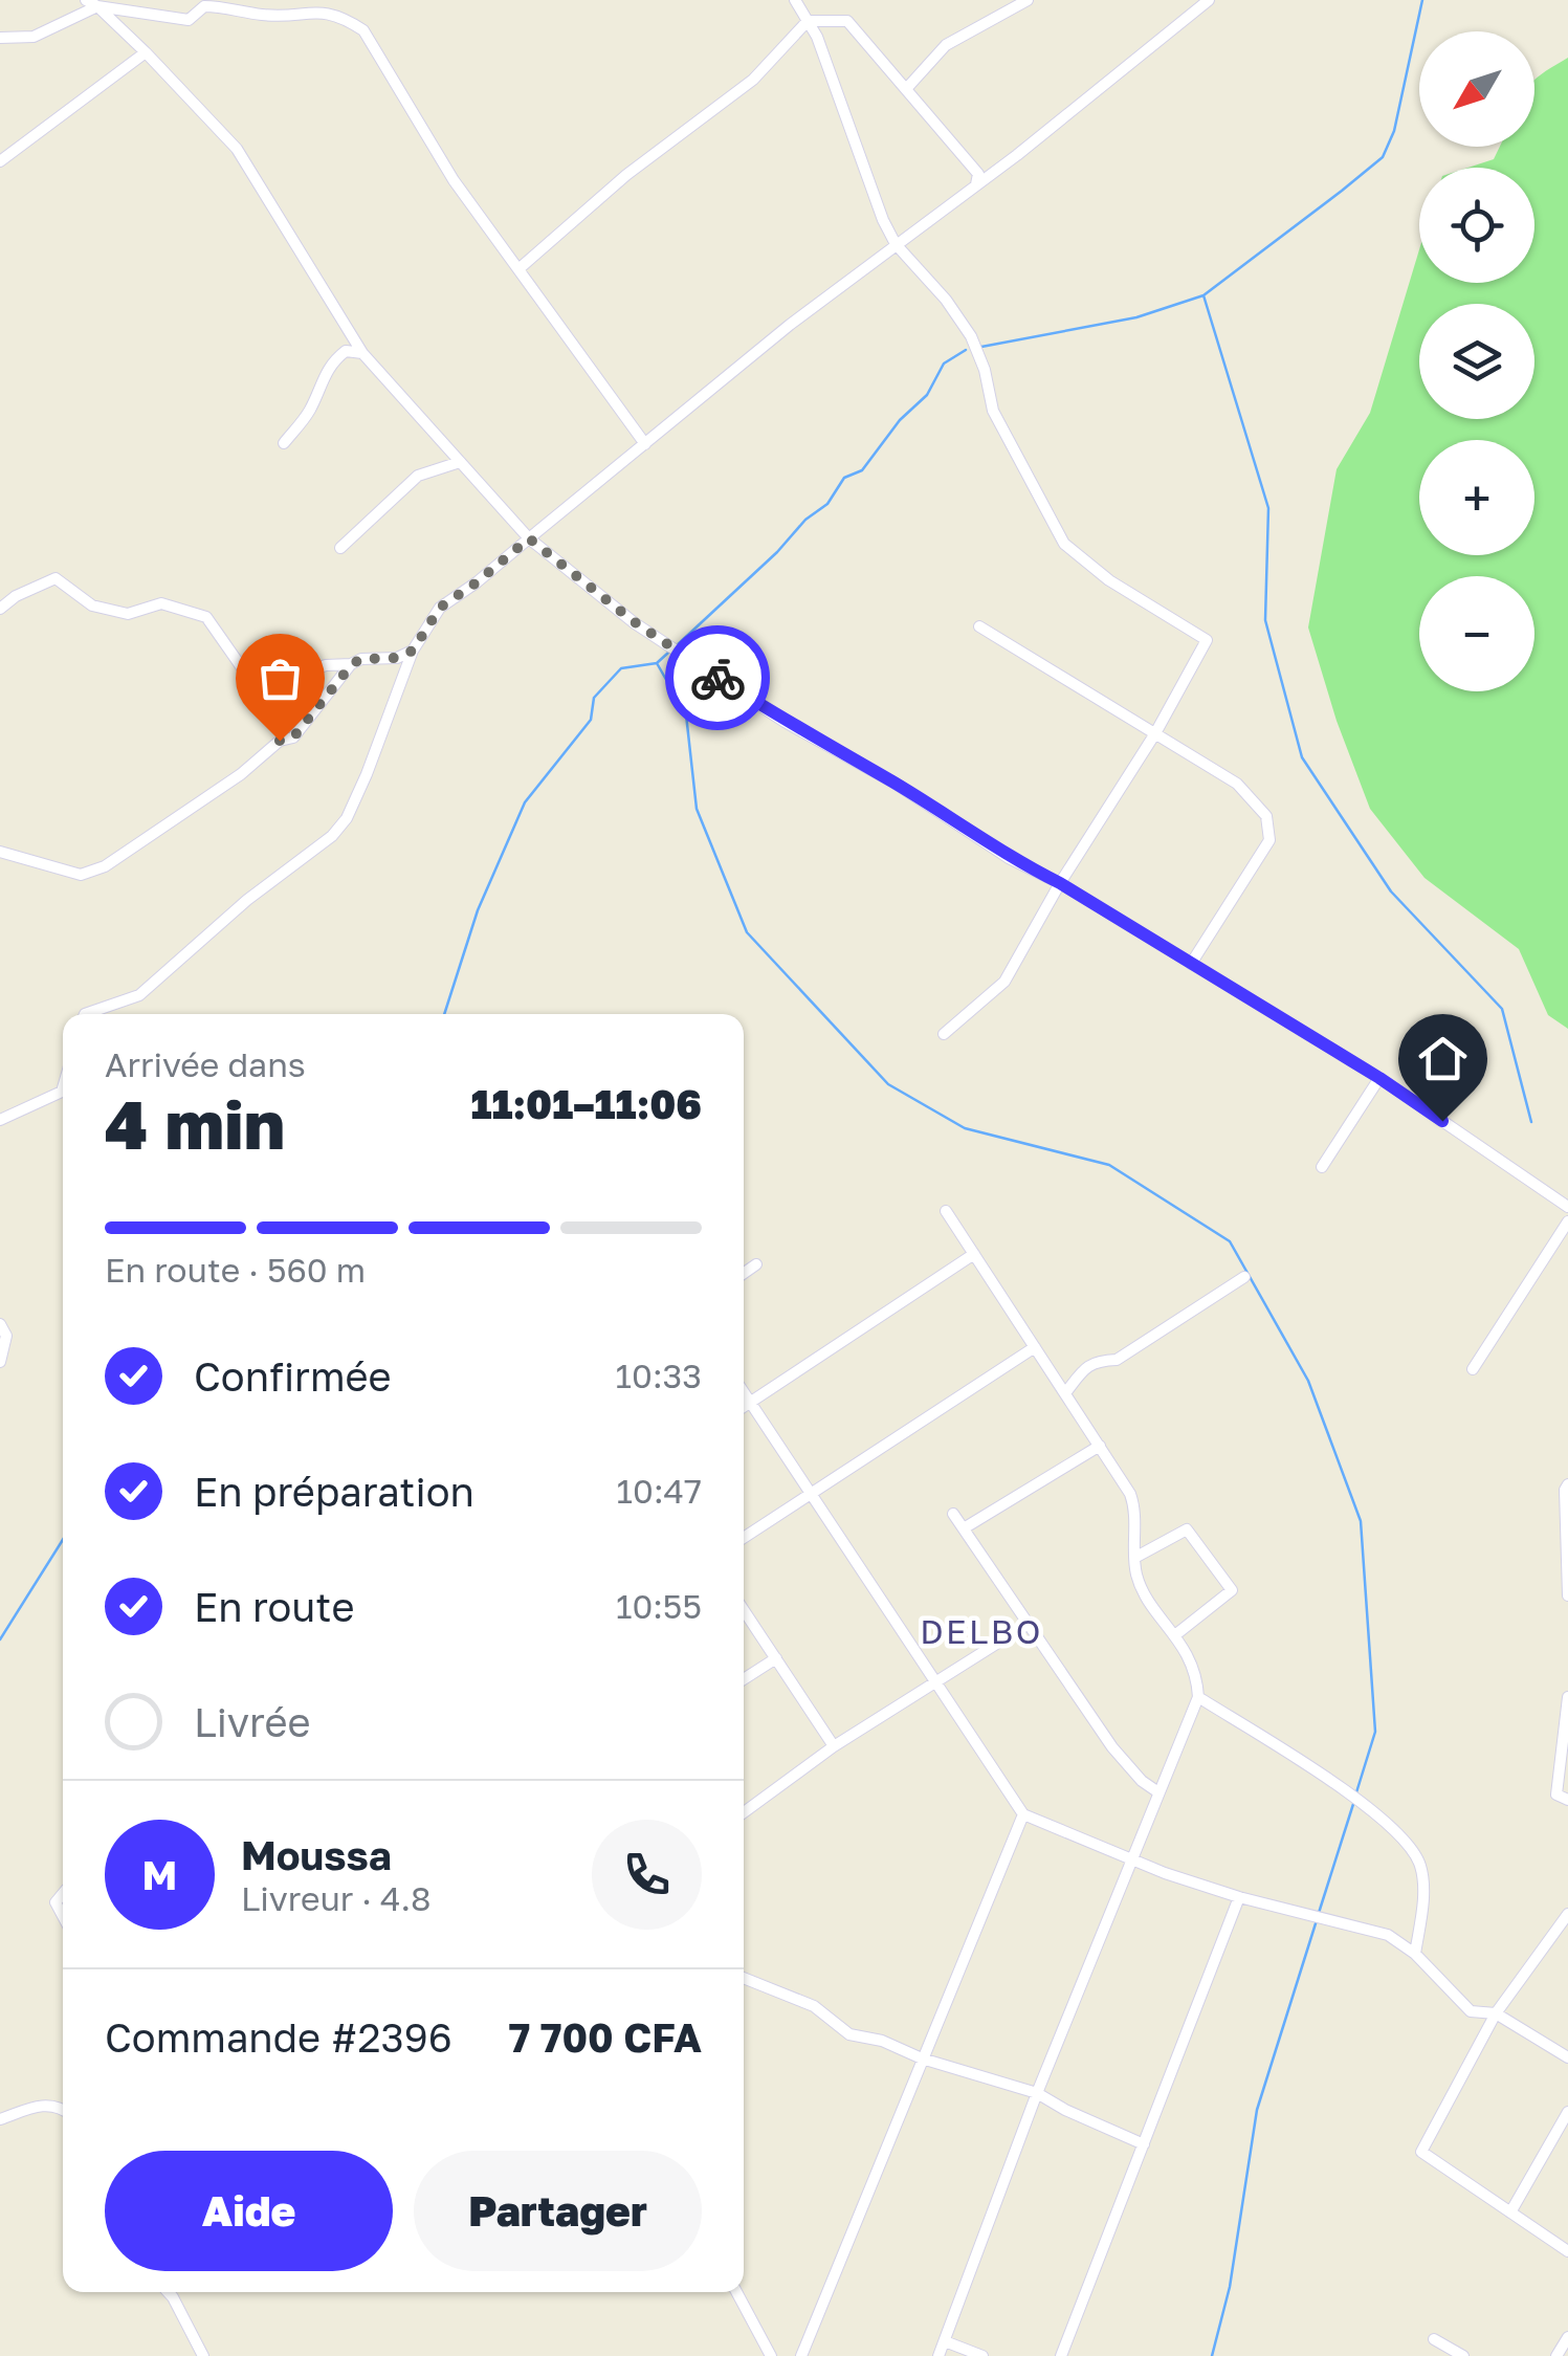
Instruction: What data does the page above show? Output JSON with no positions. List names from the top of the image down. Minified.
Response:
{"districts":["DELBO"],"north":"bottom left","page":{"map_buttons":["+","−"],"heading":["4 min","Arrivée dans","11:01–11:06"],"panel":["Moussa","Livreur · 4.8","Commande #2396","7 700 CFA"],"bar":"En route · 560 m","list":[["Confirmée","10:33"],["En préparation","10:47"],["En route","10:55"],"Livrée"],"round":"M","buttons":["Aide","Partager"]}}
